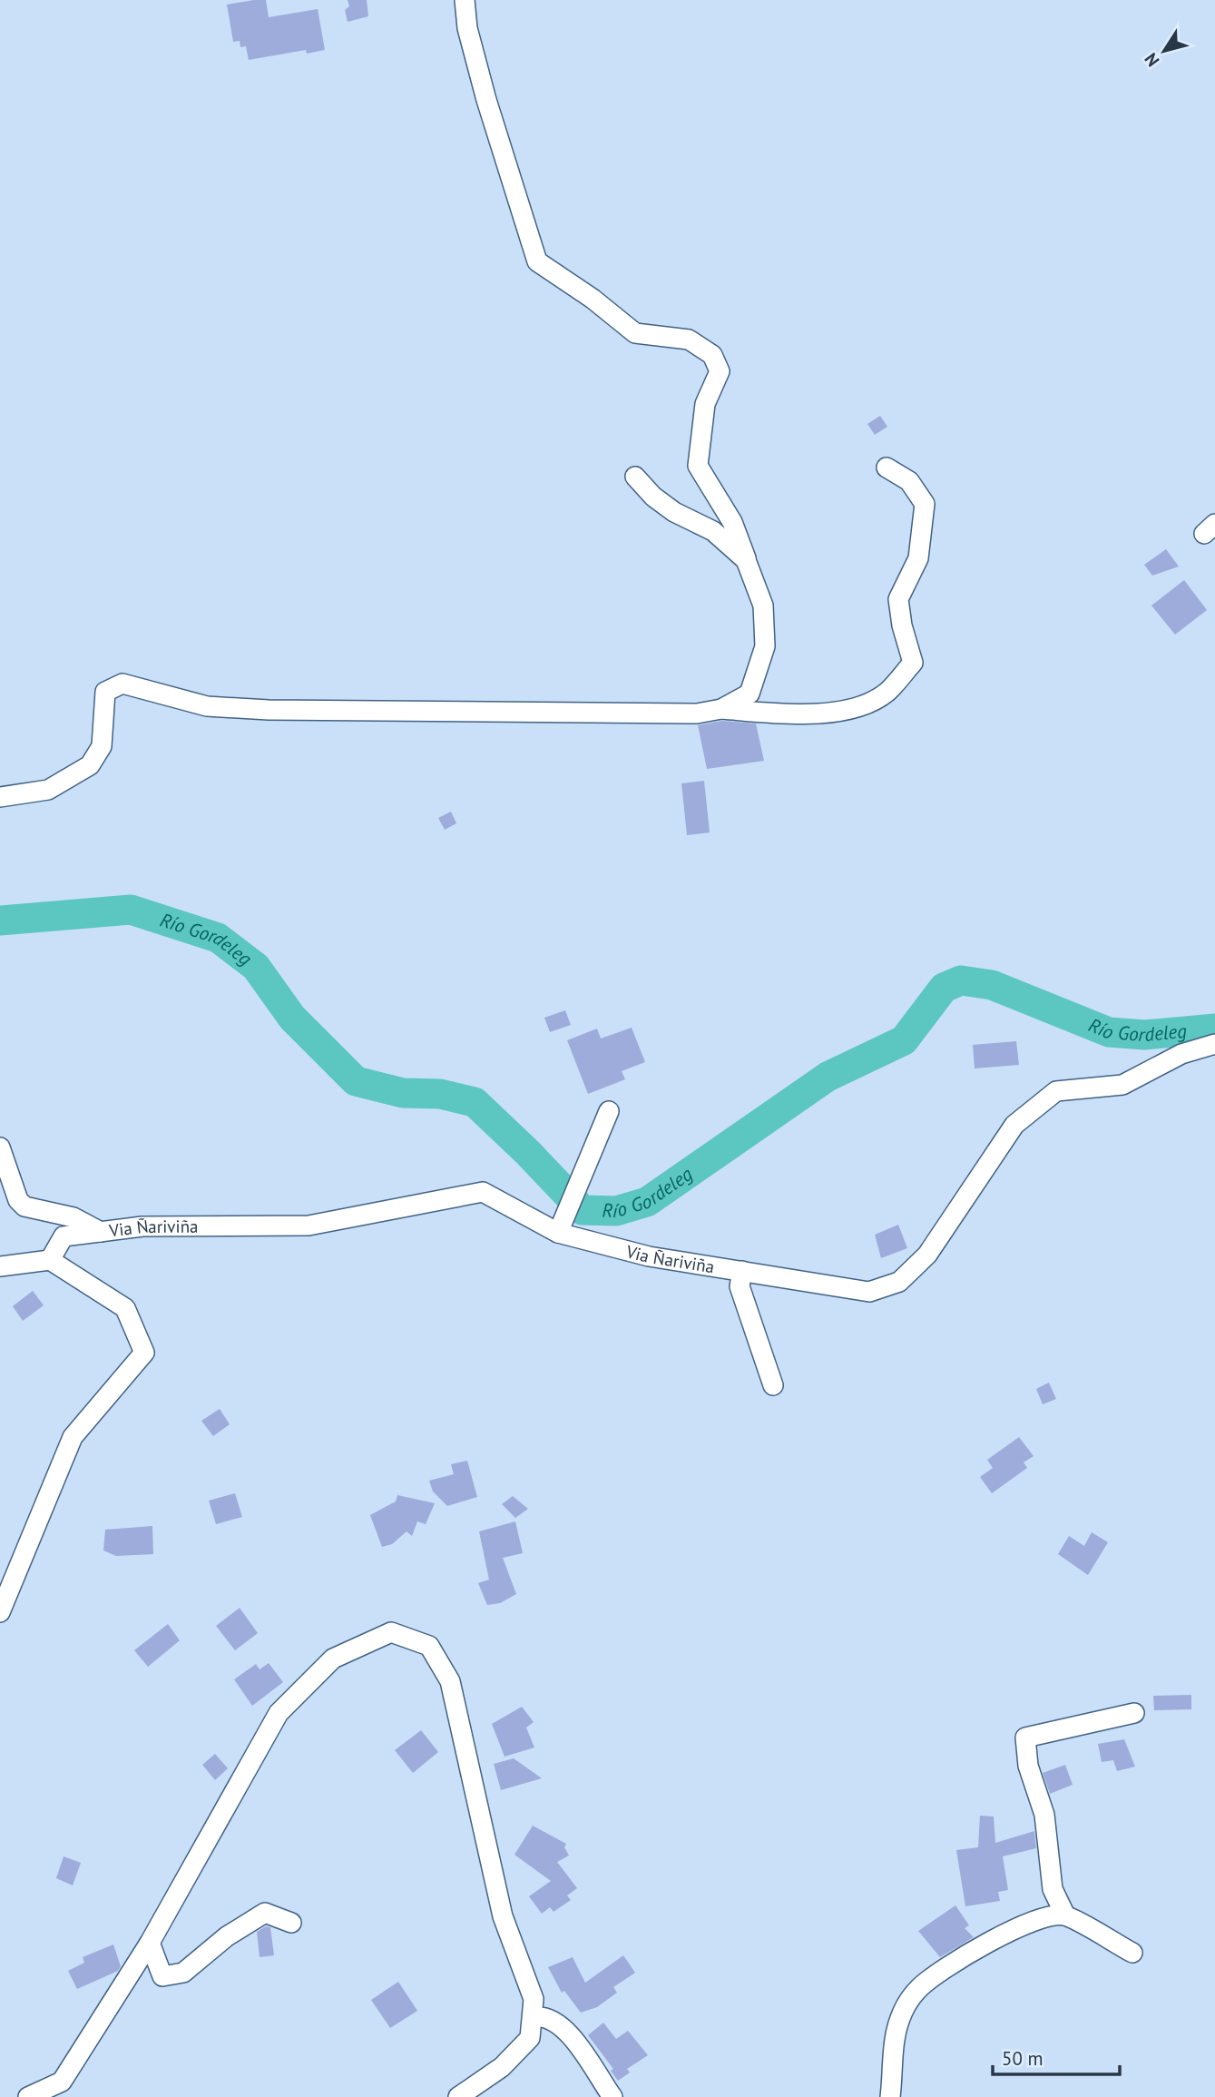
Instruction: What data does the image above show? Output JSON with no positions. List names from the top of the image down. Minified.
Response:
{"streets":{"street":["Via Ñariviña"]},"water":["Río Gordeleg"],"scale_bar":"50 m","north":"bottom left"}
